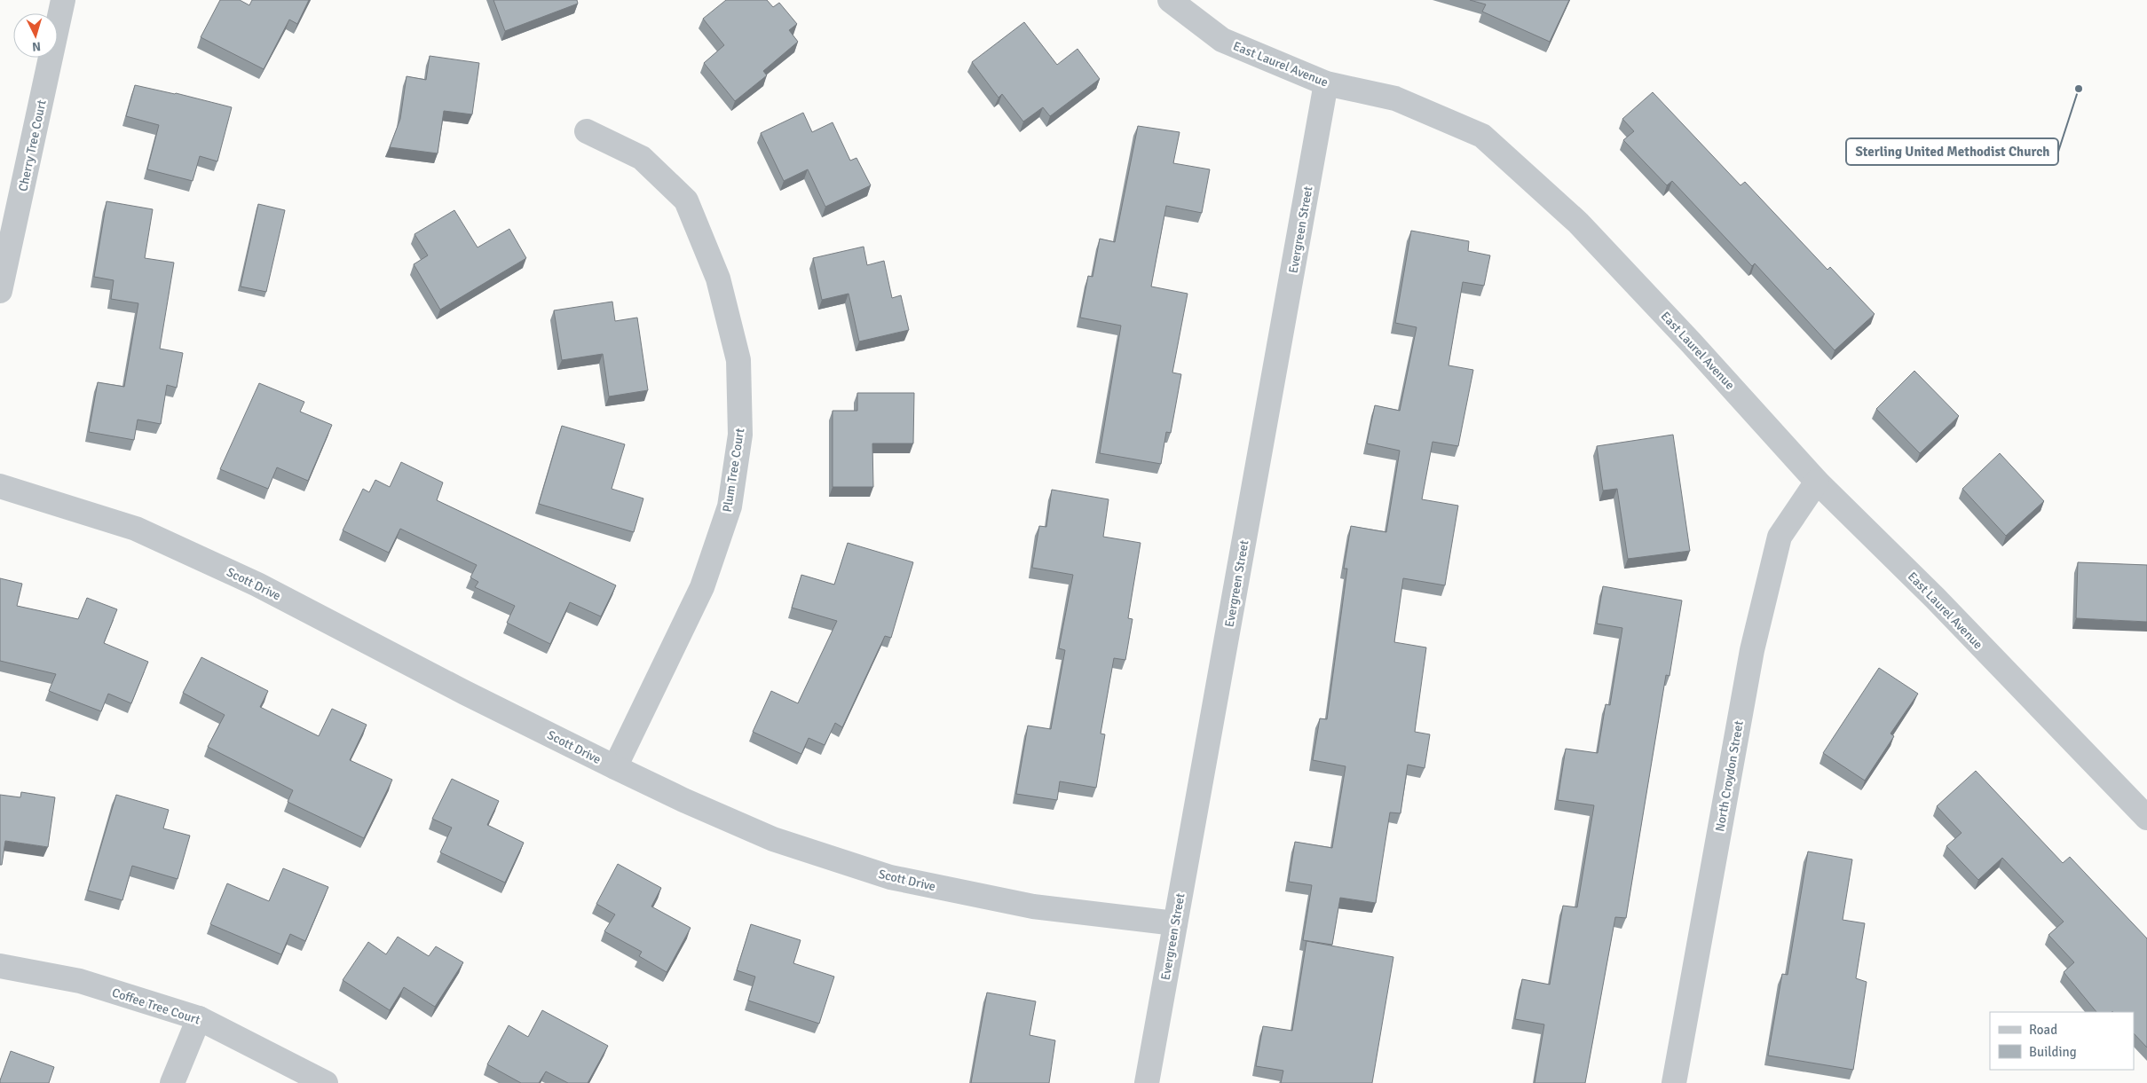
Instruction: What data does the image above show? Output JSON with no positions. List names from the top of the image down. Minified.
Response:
{"streets":{"street":["East Laurel Avenue","Cherry Tree Court","Evergreen Street","Plum Tree Court","Scott Drive","North Croydon Street","Coffee Tree Court"]},"crossings":[["East Laurel Avenue","Evergreen Street"],["East Laurel Avenue","North Croydon Street"],["Evergreen Street","Scott Drive"],["Plum Tree Court","Scott Drive"]],"places":["Sterling United Methodist Church"],"legend":["Road","Building"],"north":"bottom"}
